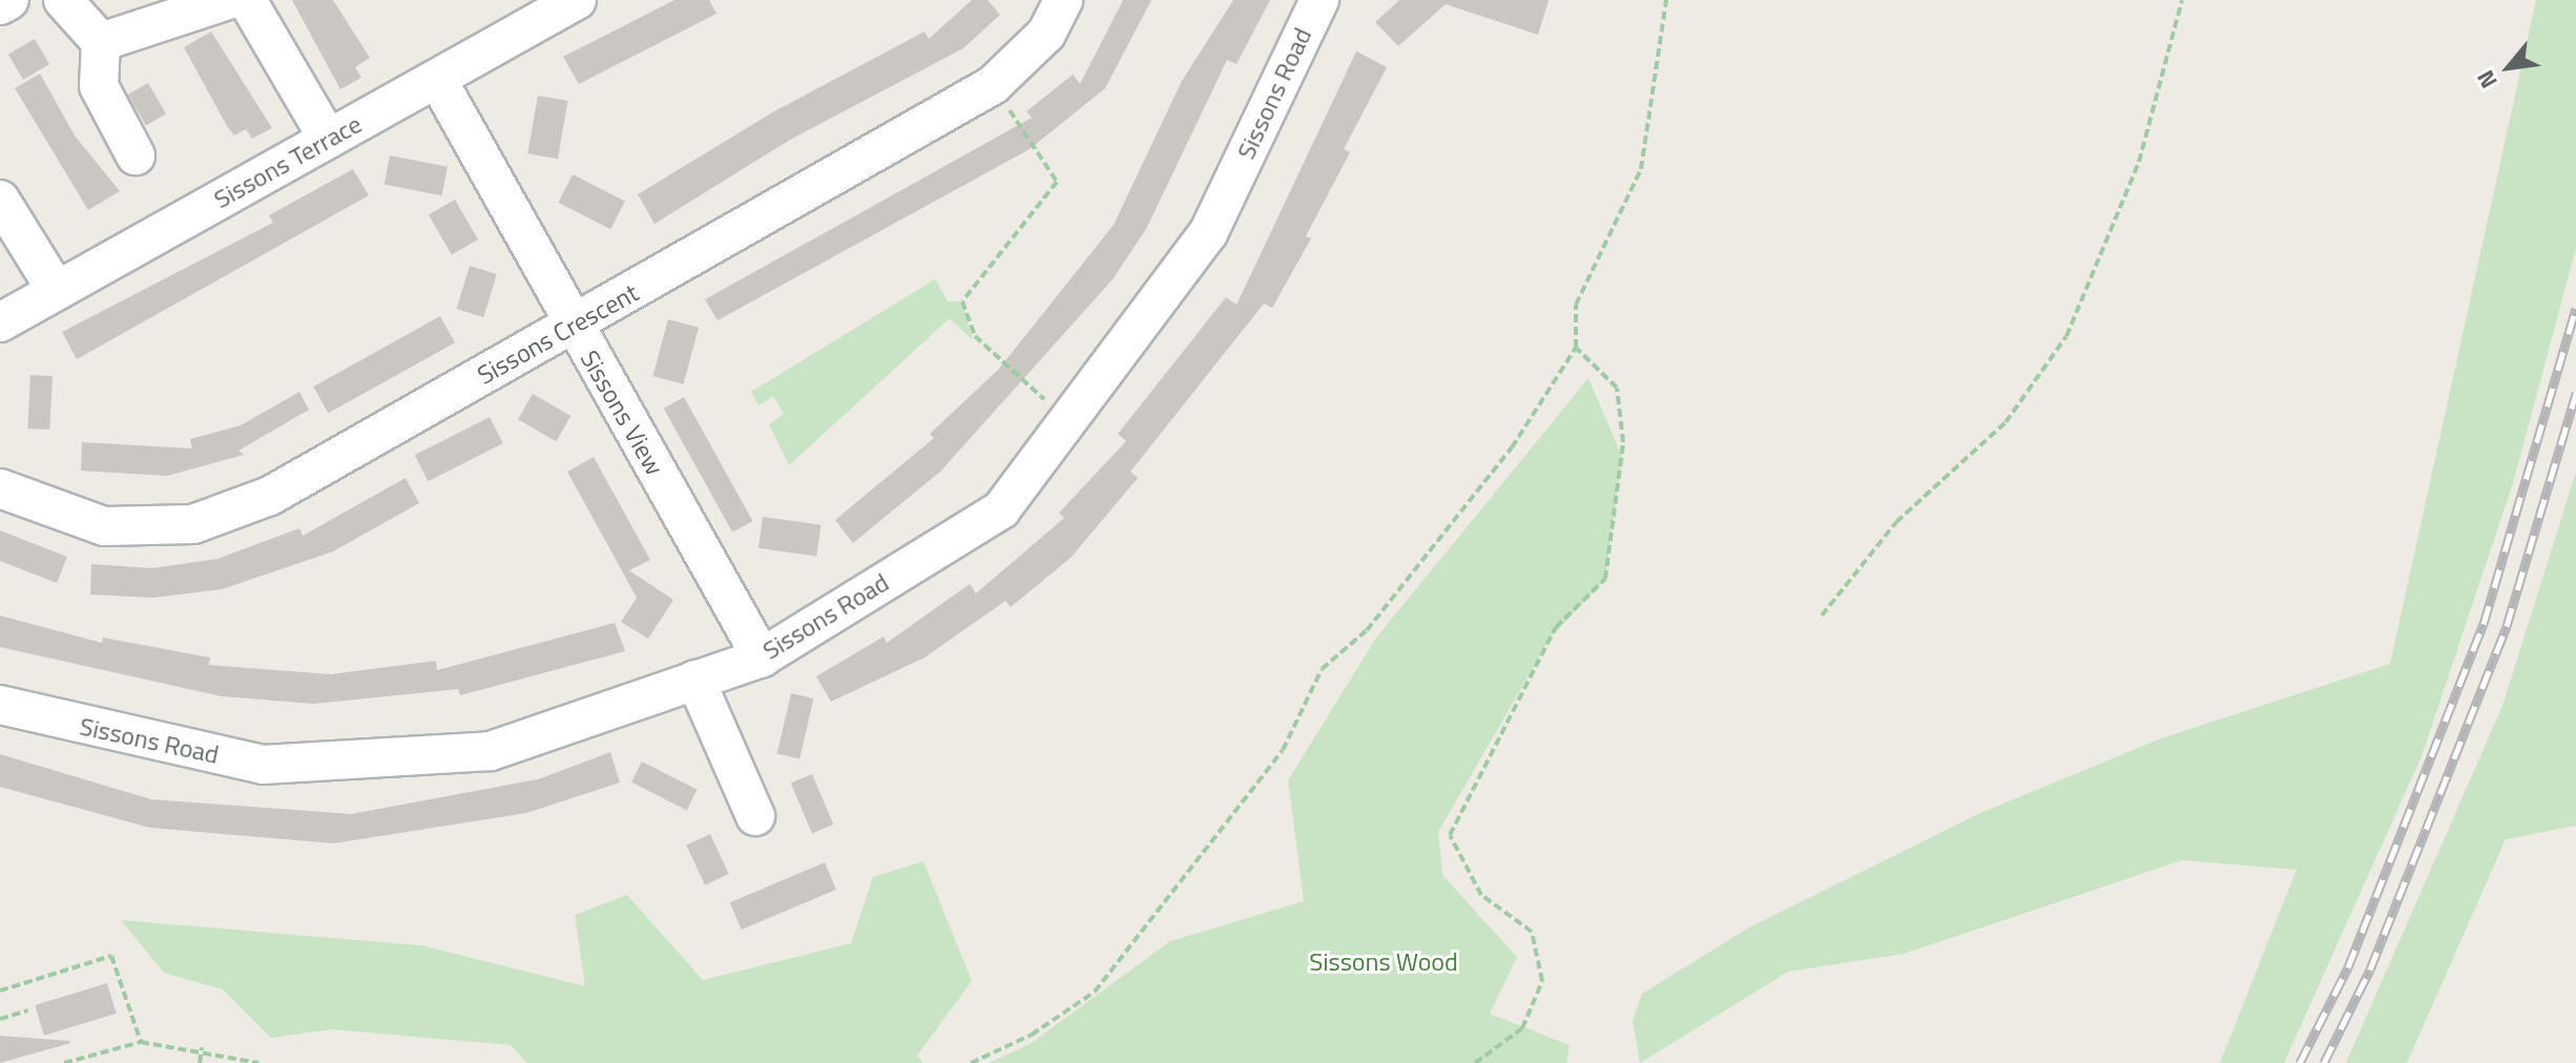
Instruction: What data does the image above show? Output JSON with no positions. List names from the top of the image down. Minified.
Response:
{"streets":{"street":["Sissons Road","Sissons Terrace","Sissons Crescent","Sissons View"]},"crossings":[["Sissons Road","Sissons View"],["Sissons Terrace","Sissons View"],["Sissons Crescent","Sissons View"]],"parks":["Sissons Wood"],"north":"bottom left"}
